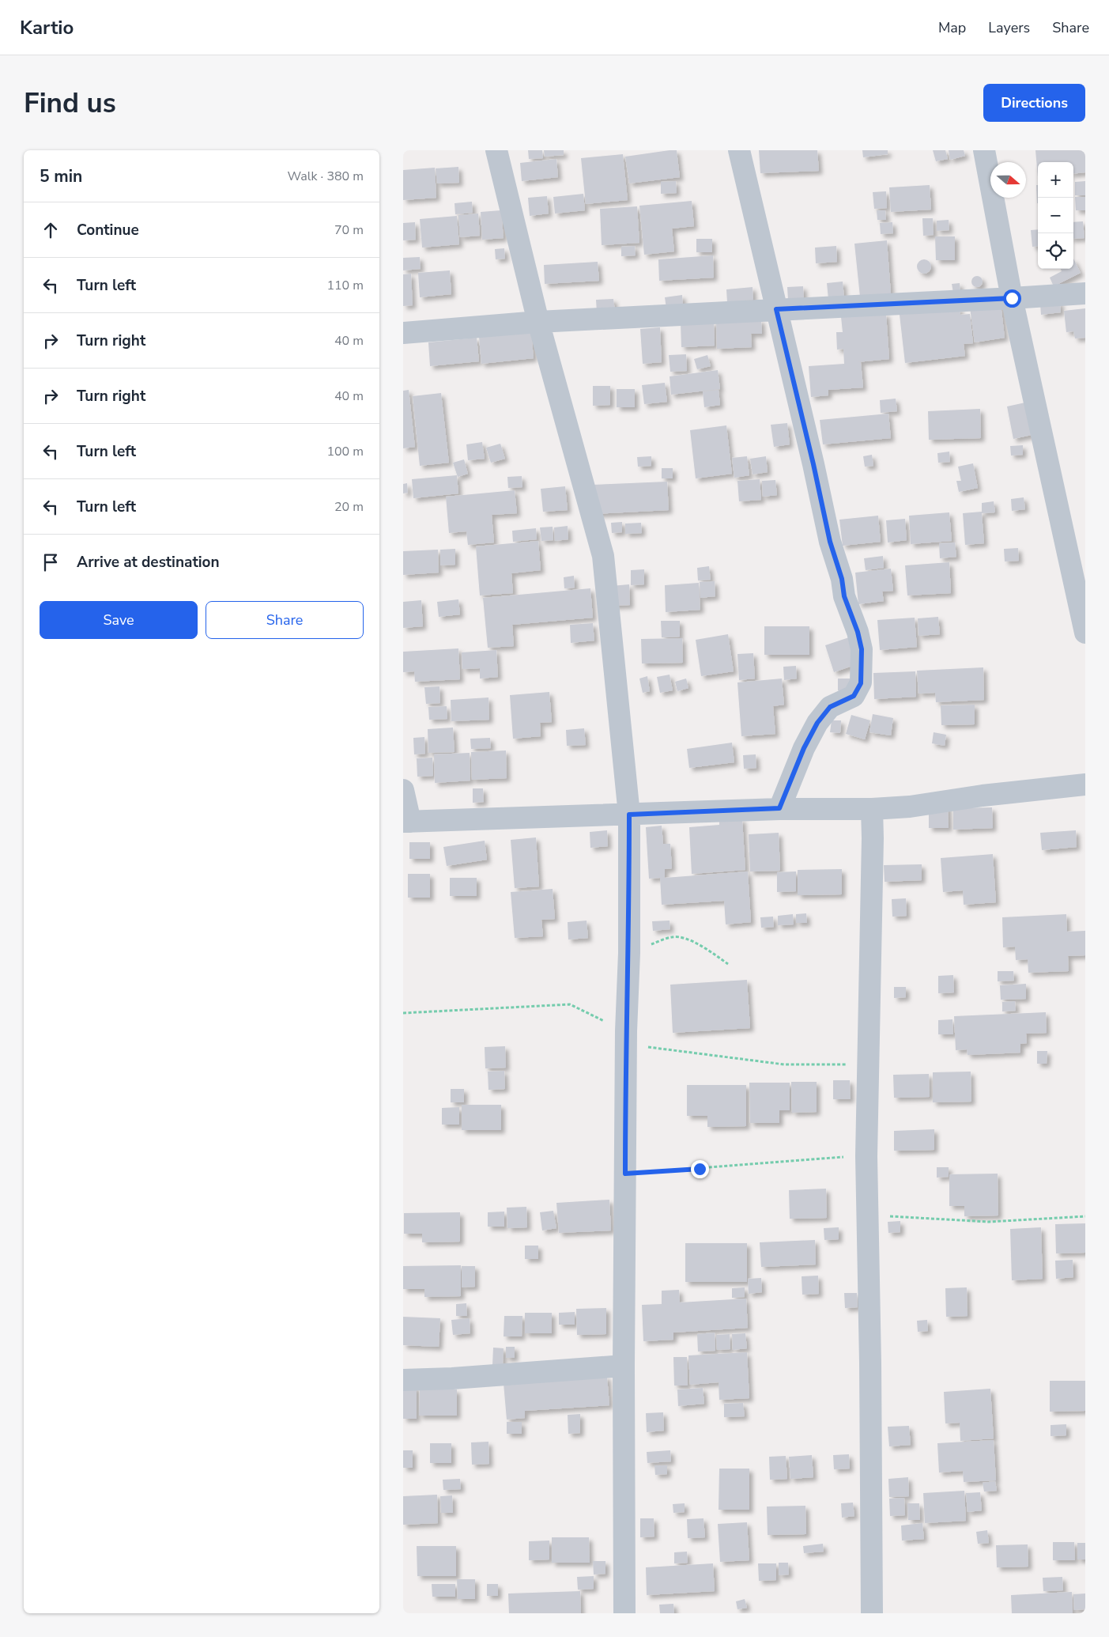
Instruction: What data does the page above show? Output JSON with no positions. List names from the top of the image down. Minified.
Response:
{"north":"right","page":{"header":"Kartio","nav":["Map","Layers","Share"],"buttons":["Directions",["Save","Share"]],"title":"Find us","heading":["5 min","Walk · 380 m"],"map_buttons":["+","−"],"list":[["Continue","70 m"],["Turn left","110 m"],["Turn right","40 m"],["Turn right","40 m"],["Turn left","100 m"],["Turn left","20 m"],"Arrive at destination"]}}
